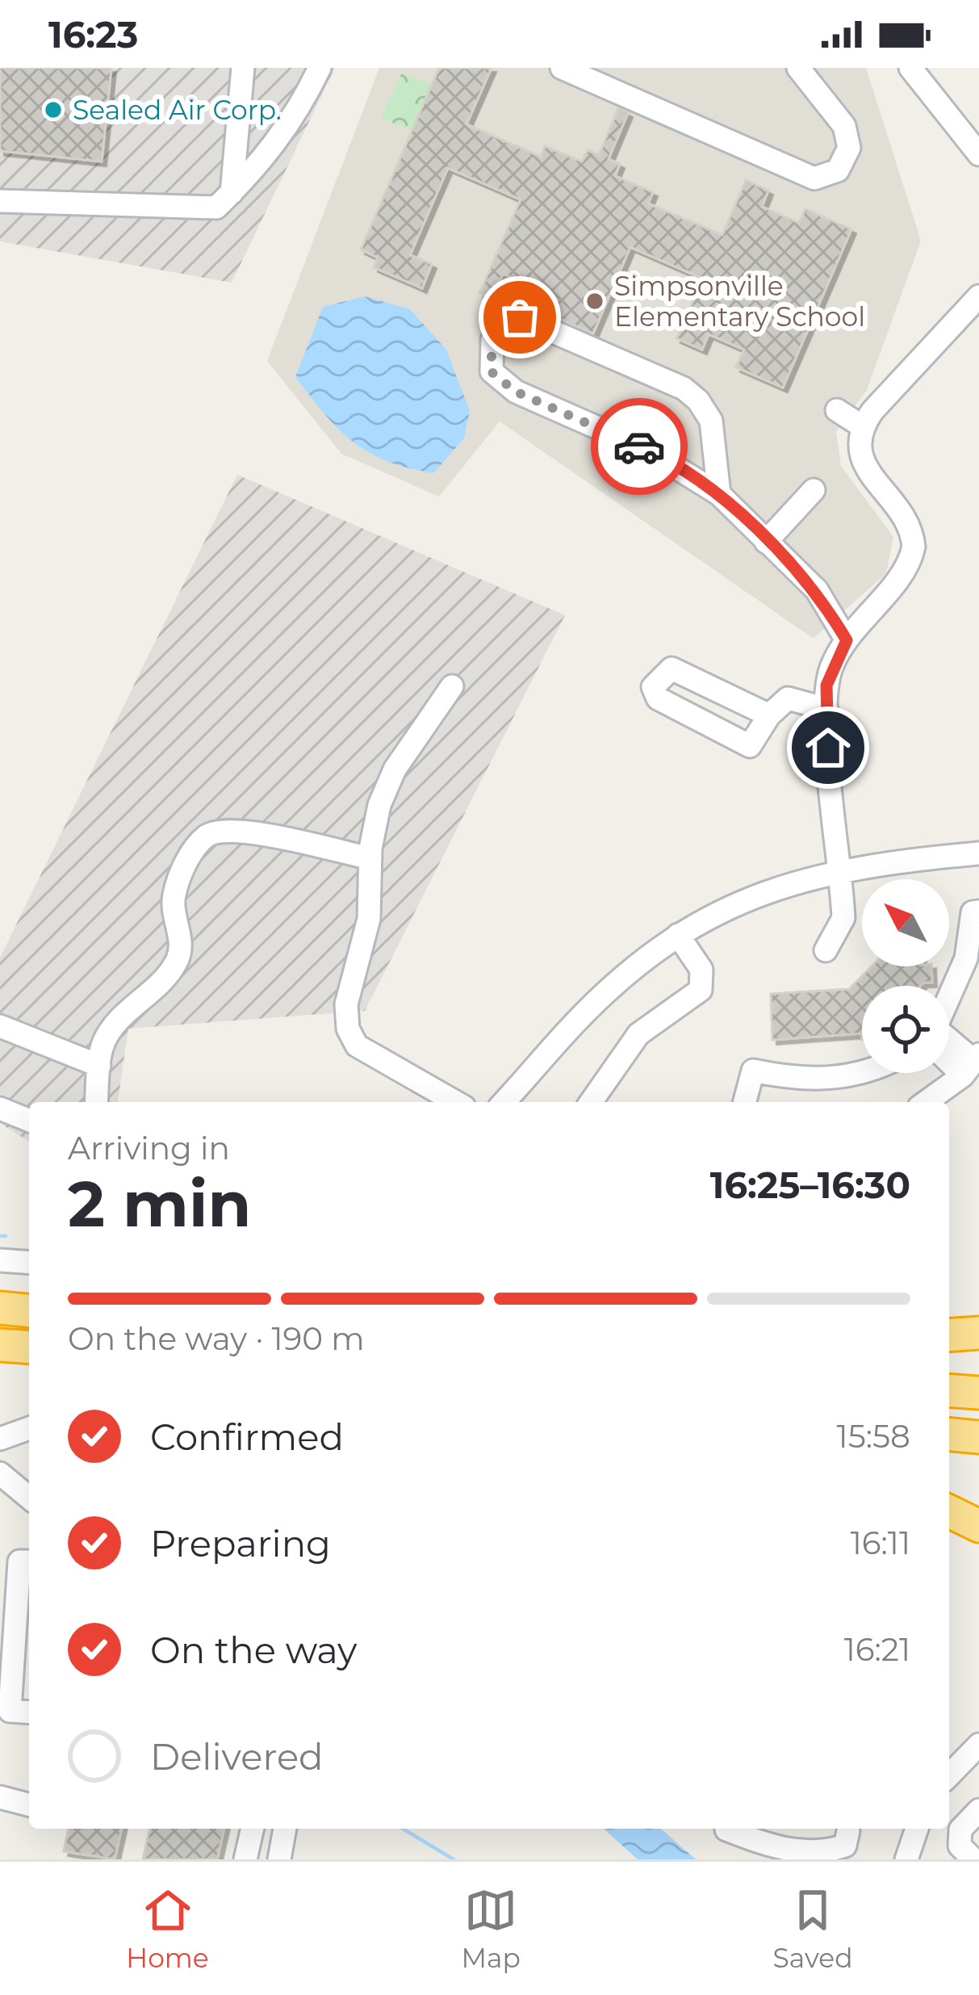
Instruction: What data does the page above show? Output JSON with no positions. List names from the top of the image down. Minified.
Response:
{"places":["Sealed Air Corp.","Simpsonville Elementary School"],"north":"top left","page":{"status":"16:23","heading":["2 min","Arriving in","16:25–16:30"],"bar":"On the way · 190 m","list":[["Confirmed","15:58"],["Preparing","16:11"],["On the way","16:21"],"Delivered"],"tabs":["Home","Map","Saved"]}}
